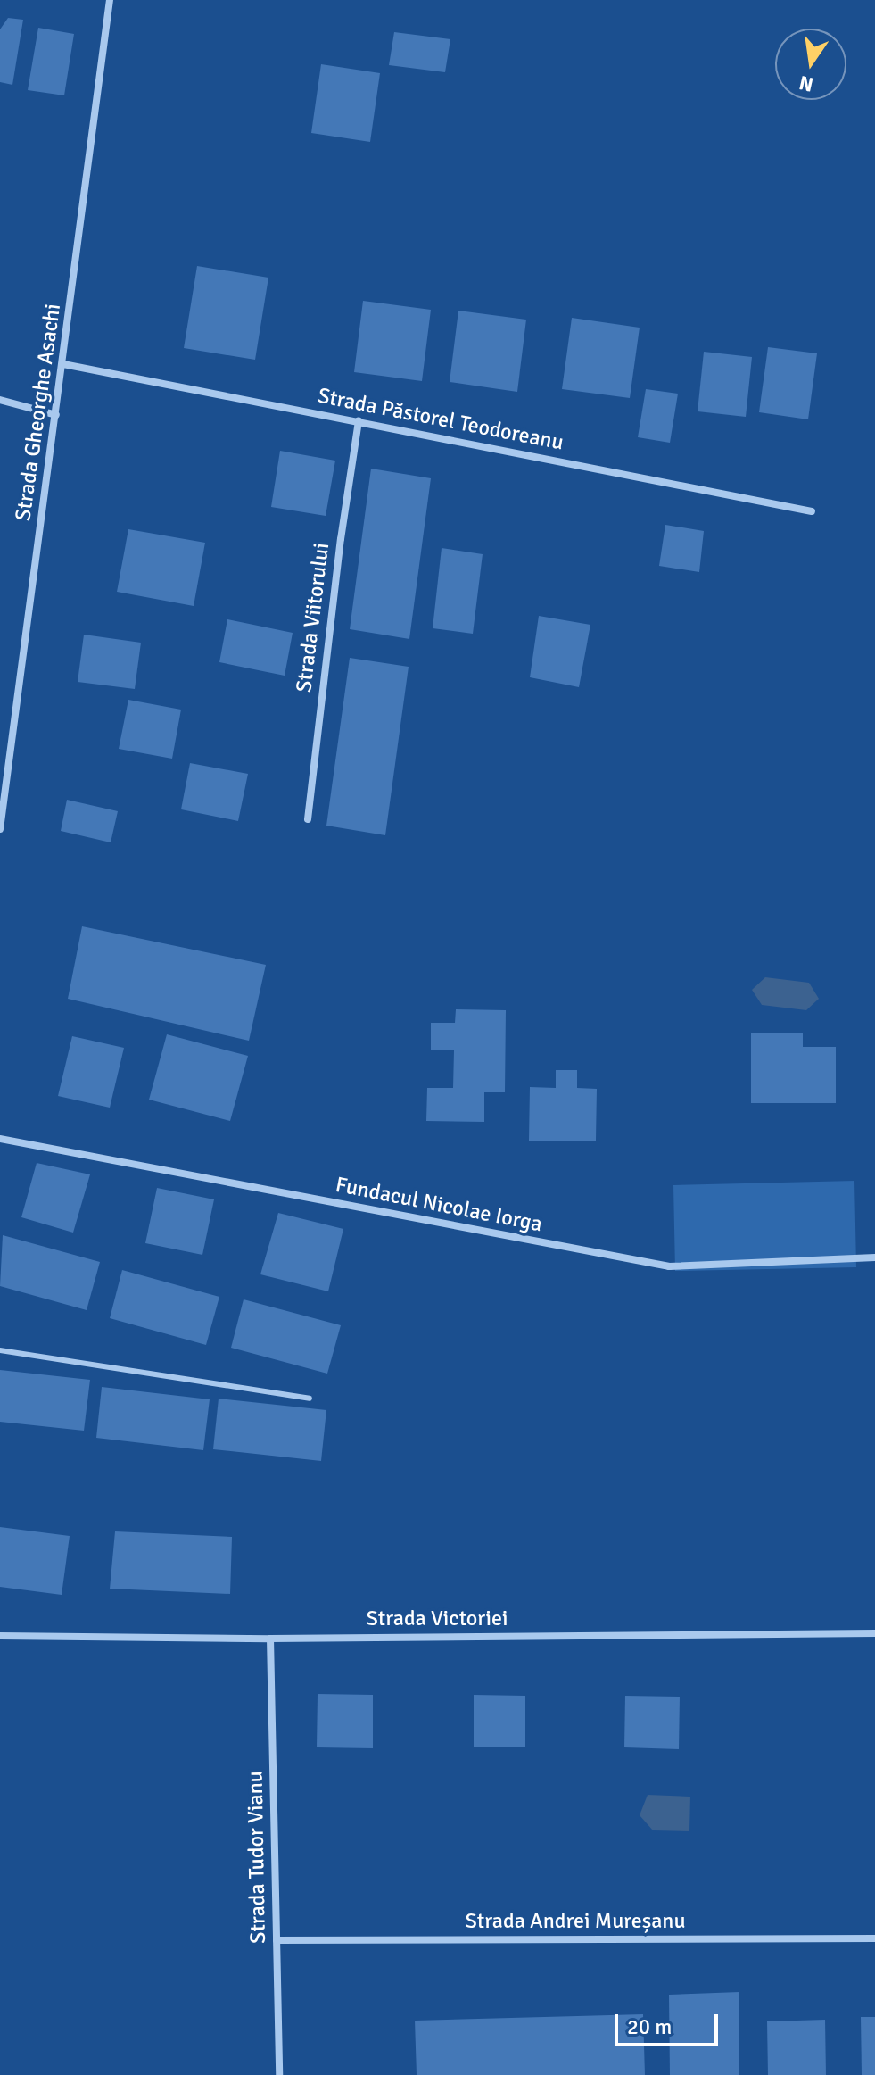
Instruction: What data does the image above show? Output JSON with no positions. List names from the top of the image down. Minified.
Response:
{"streets":{"street":["Strada Gheorghe Asachi","Strada Păstorel Teodoreanu","Strada Viitorului","Fundacul Nicolae Iorga","Strada Victoriei","Strada Tudor Vianu","Strada Andrei Mureșanu"]},"crossings":[["Strada Gheorghe Asachi","Strada Păstorel Teodoreanu"],["Strada Păstorel Teodoreanu","Strada Viitorului"],["Strada Victoriei","Strada Tudor Vianu"],["Strada Tudor Vianu","Strada Andrei Mureșanu"]],"scale_bar":"20 m","north":"bottom"}
